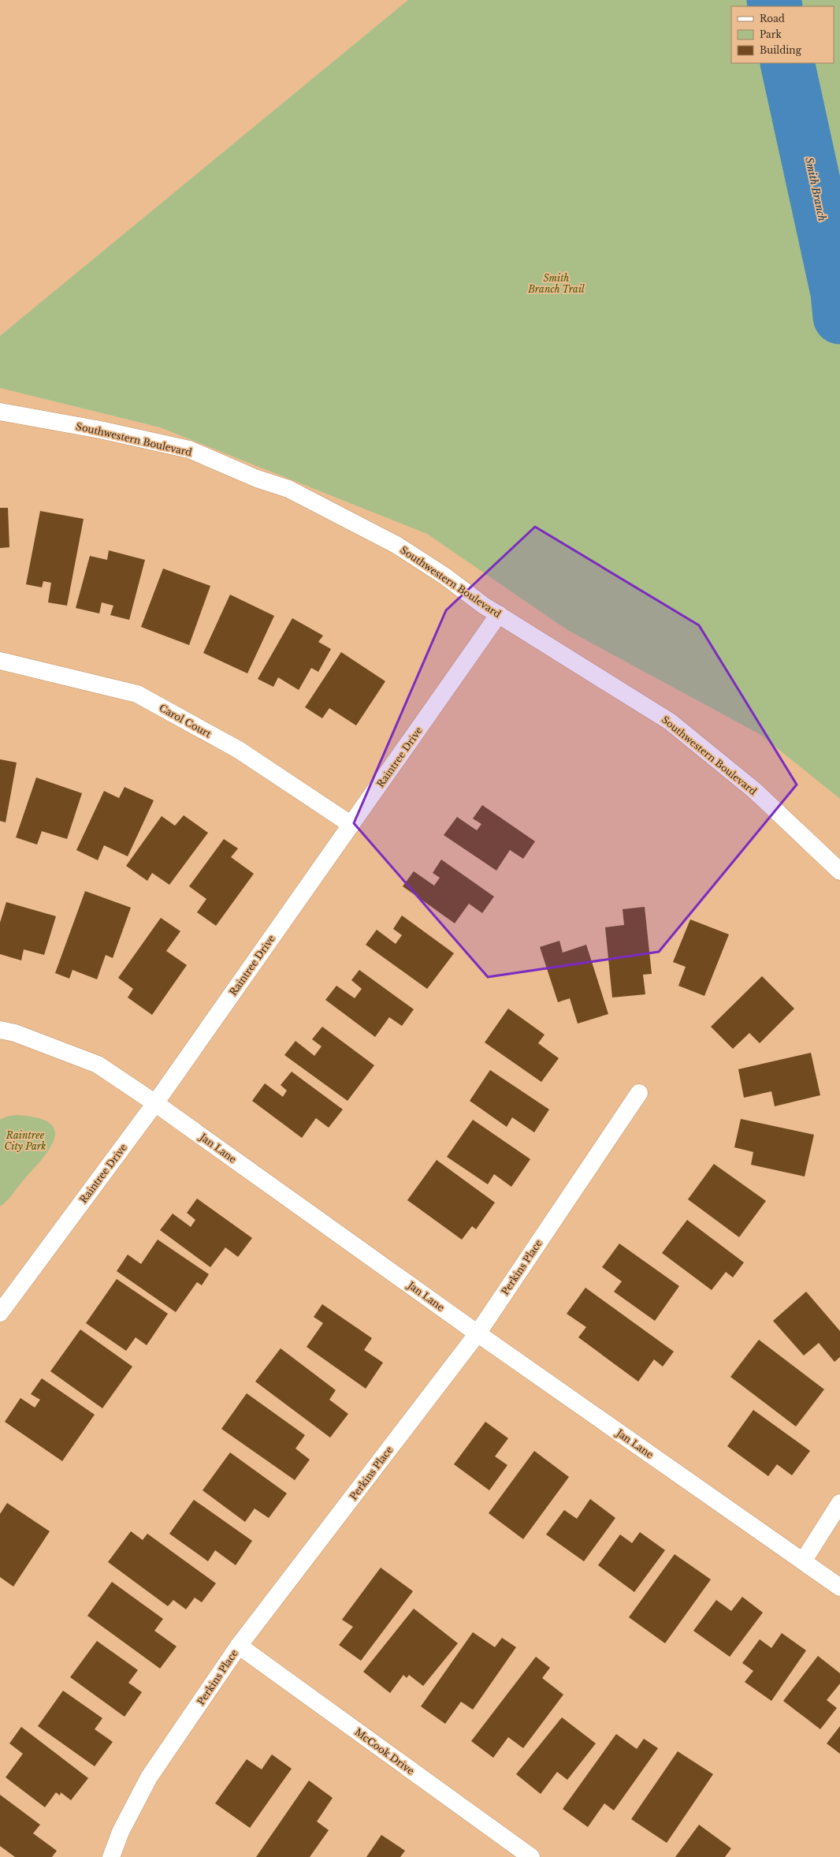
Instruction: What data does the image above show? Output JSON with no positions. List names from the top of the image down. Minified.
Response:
{"streets":{"street":["Southwestern Boulevard","Carol Court","Raintree Drive","Jan Lane","Perkins Place","McCook Drive"]},"crossings":[["Southwestern Boulevard","Raintree Drive"],["Carol Court","Raintree Drive"],["Raintree Drive","Jan Lane"],["Jan Lane","Perkins Place"],["Perkins Place","McCook Drive"]],"water":["Smith Branch"],"parks":["Smith Branch Trail","Raintree City Park"],"legend":["Road","Park","Building"]}
